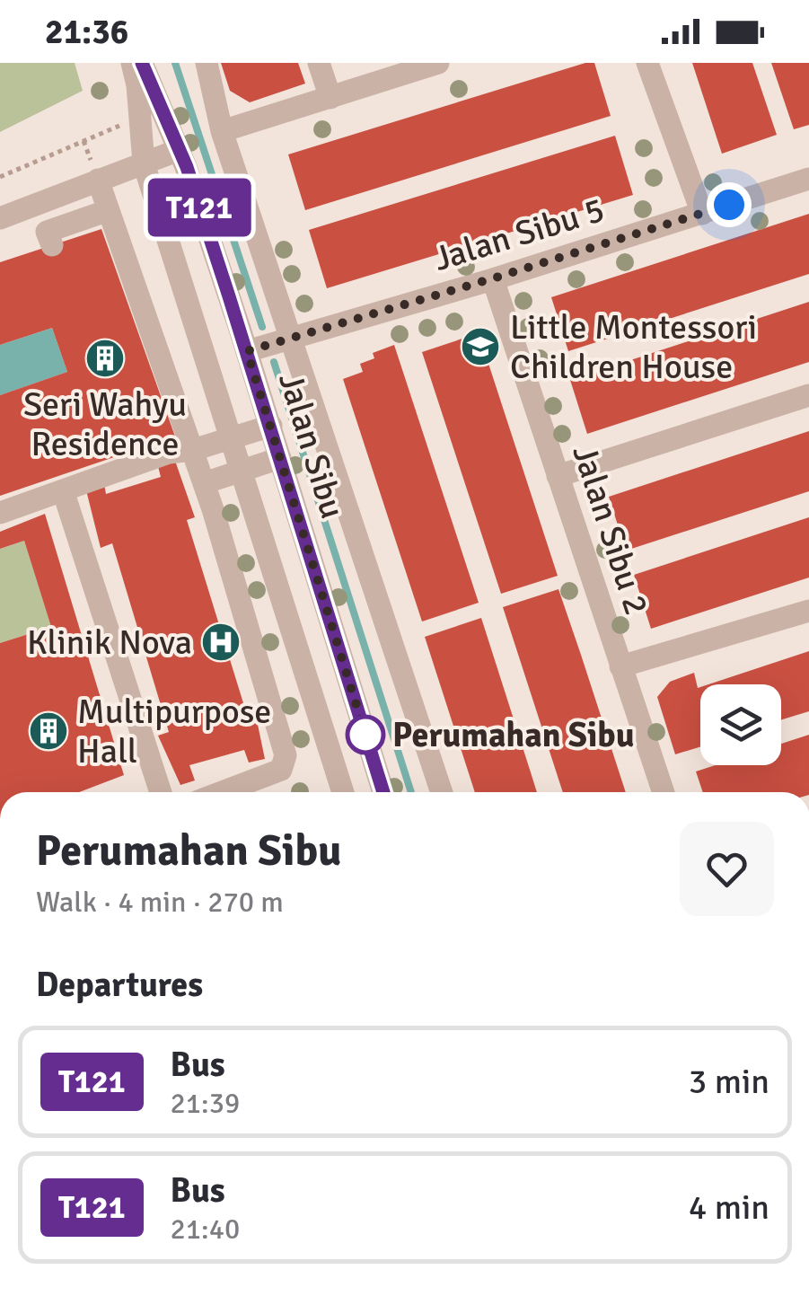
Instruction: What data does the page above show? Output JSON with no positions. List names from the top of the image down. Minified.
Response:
{"streets":{"street":["Jalan Sibu 5","Jalan Sibu","Jalan Sibu 2"]},"crossings":[["Jalan Sibu 5","Jalan Sibu"],["Jalan Sibu 5","Jalan Sibu 2"]],"places":{"school or university":["Little Montessori Children House"],"building":["Seri Wahyu Residence","Multipurpose Hall"],"hospital":["Klinik Nova"],"other":["Perumahan Sibu"]},"lines":["bus line T121"],"page":{"status":"21:36","on_map":"T121","heading":[["Perumahan Sibu","Walk · 4 min · 270 m"],"Departures"],"list":[{"mark":"T121","name":"Bus","note":"21:39","value":"3 min"},{"mark":"T121","name":"Bus","note":"21:40","value":"4 min"}]}}
